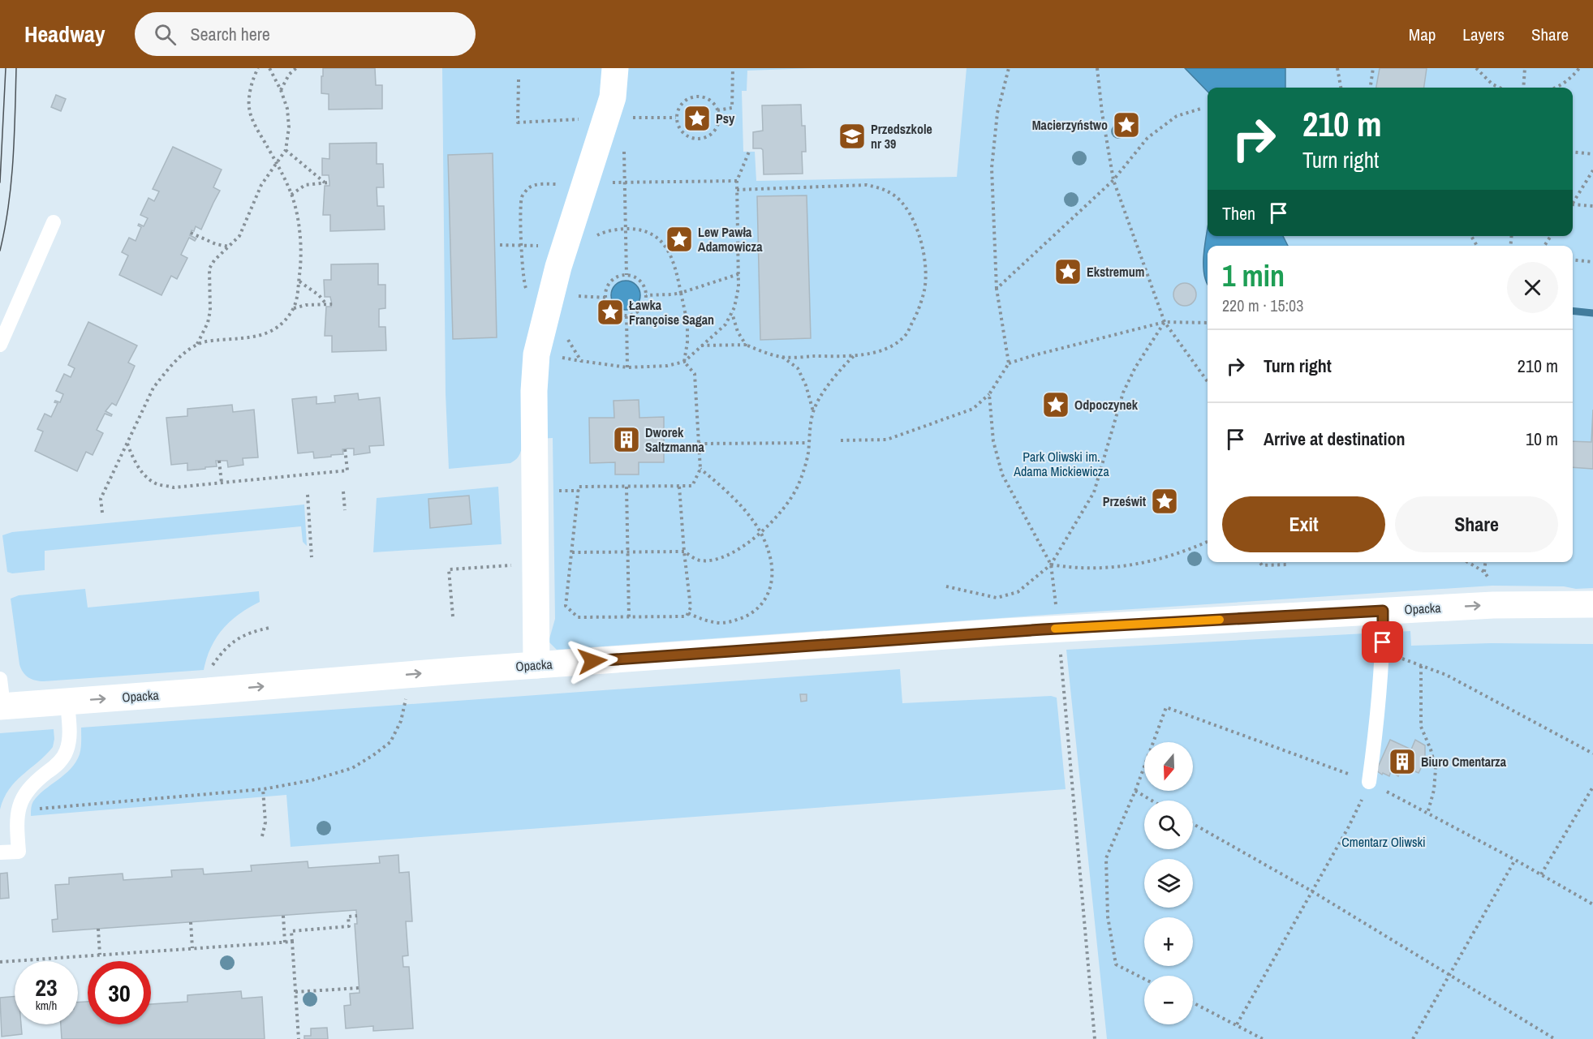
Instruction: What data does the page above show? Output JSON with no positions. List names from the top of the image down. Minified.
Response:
{"streets":{"street":["Opacka"]},"one_way":["Opacka"],"parks":["Park Oliwski im. Adama Mickiewicza","Cmentarz Oliwski"],"places":{"place":["Psy","Macierzyństwo","Lew Pawła Adamowicza","Ekstremum","Ławka Françoise Sagan","Odpoczynek","Prześwit"],"school or university":["Przedszkole nr 39"],"building":["Dworek Saltzmanna","Biuro Cmentarza"]},"north":"bottom","page":{"header":"Headway","search":"Search here","nav":["Map","Layers","Share"],"turn":["210 m","Turn right"],"then":"Then","heading":["1 min","220 m · 15:03"],"list":[{"name":"Turn right","value":"210 m"},{"name":"Arrive at destination","value":"10 m"}],"buttons":["Exit","Share"],"map_buttons":["+","−"],"speed":"23 km/h","limit":"30"}}
